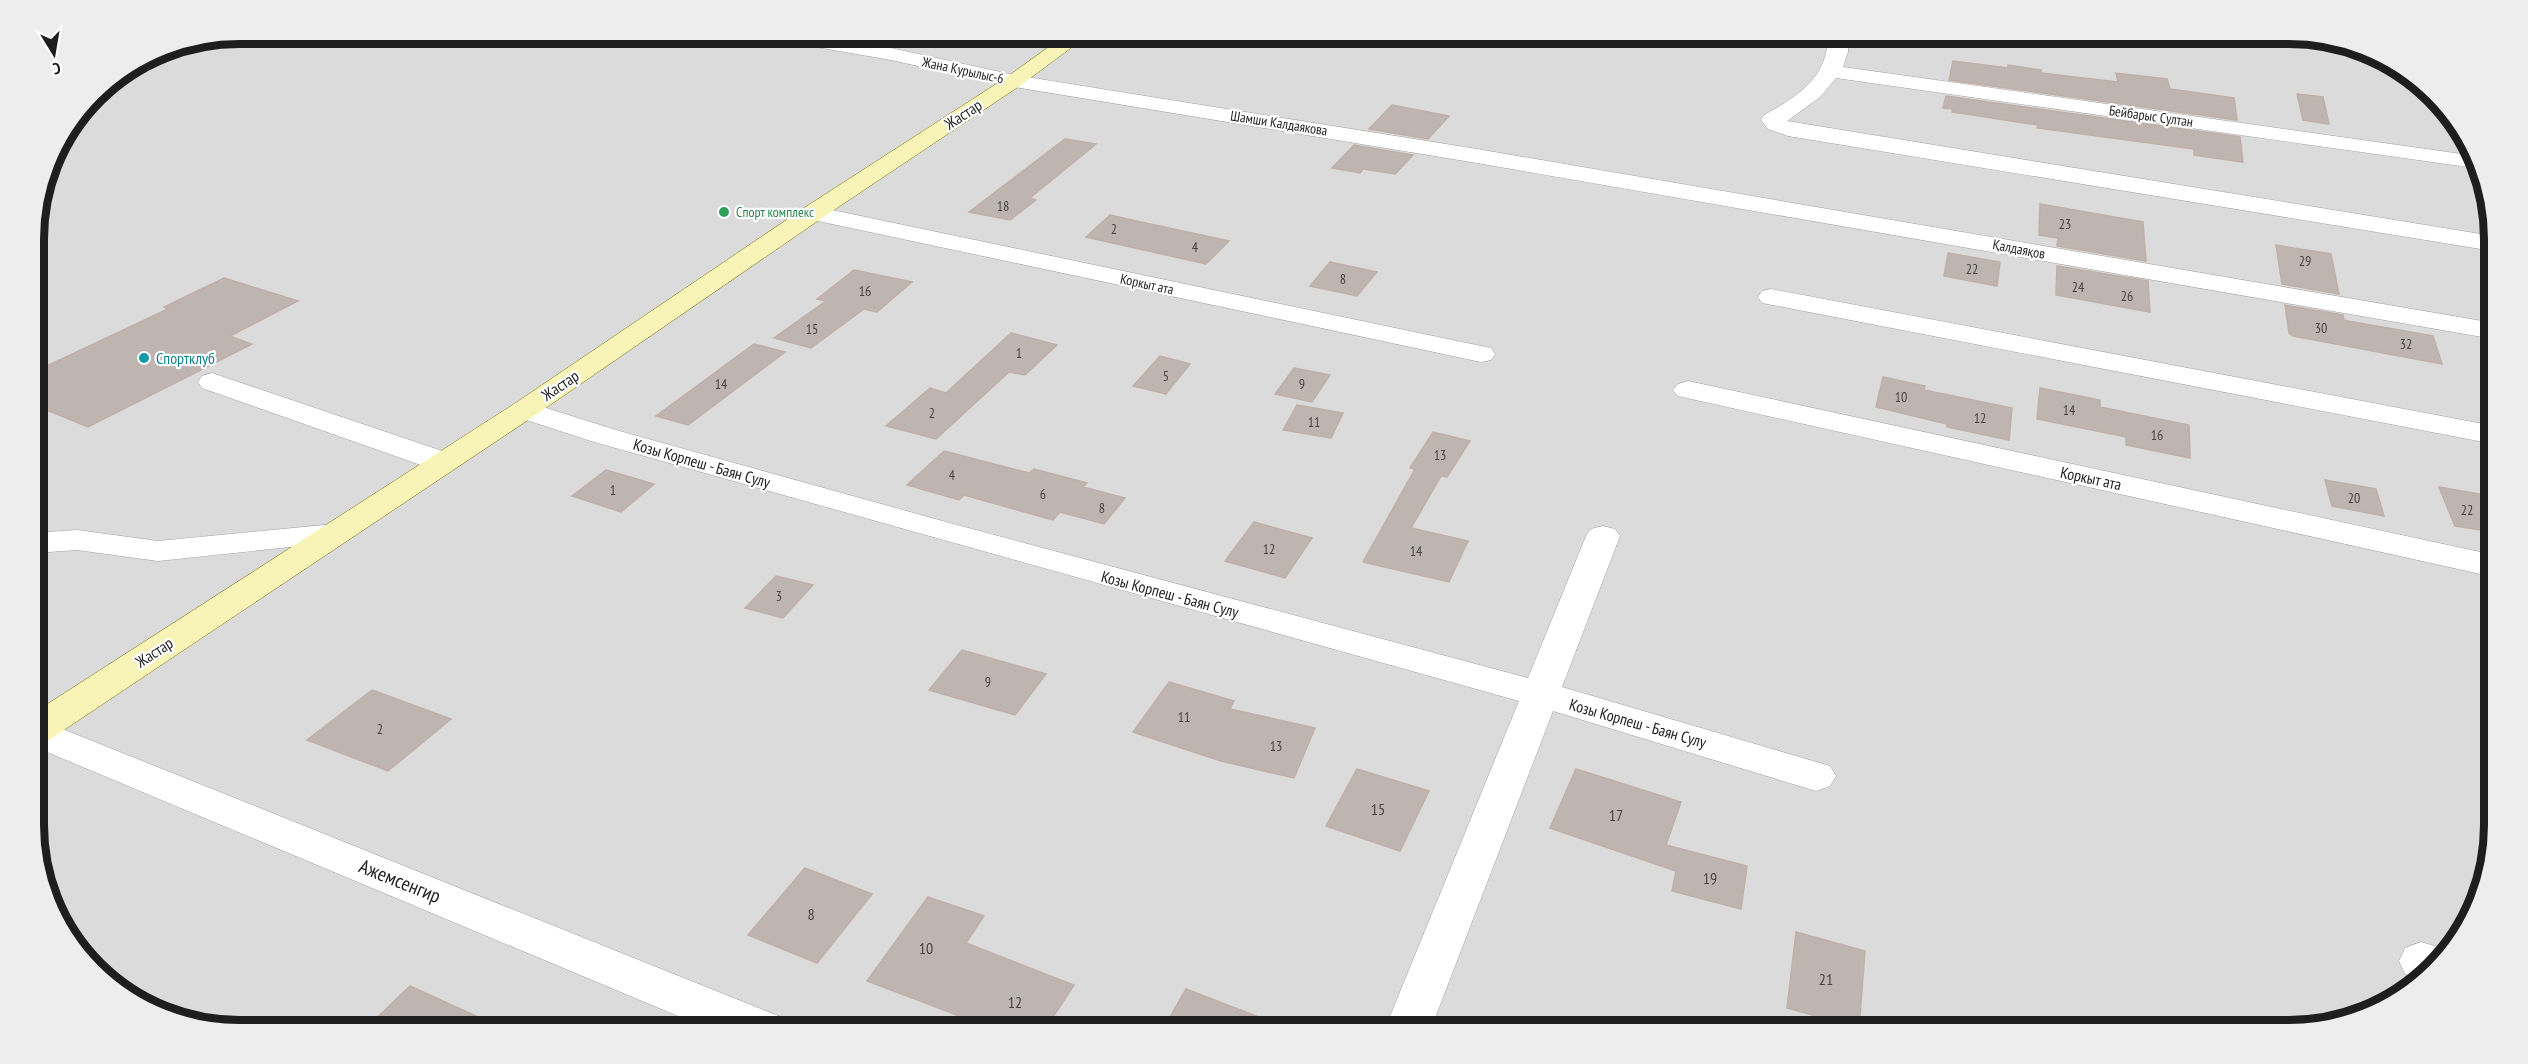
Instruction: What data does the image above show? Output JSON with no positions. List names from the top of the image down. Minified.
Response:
{"streets":{"street":["Жана Курылыс-6","Жастар","Бейбарыс Султан","Шамши Калдаякова","Қалдаяқов","Коркыт ата","Козы Корпеш - Баян Сулу","Ажемсенгир"]},"crossings":[["Жана Курылыс-6","Жастар"],["Жана Курылыс-6","Шамши Калдаякова"],["Жастар","Шамши Калдаякова"],["Жастар","Коркыт ата"],["Жастар","Козы Корпеш - Баян Сулу"],["Шамши Калдаякова","Қалдаяқов"]],"places":["Спорт комплекс","Спортклуб"],"house_numbers":["18","23","2","4","29","22","8","24","16","26","30","15","32","1","5","14","9","10","14","2","12","11","16","13","4","1","6","20","8","22","12","14","3","9","11","2","13","15","17","19","8","10","21","12"],"north":"bottom"}
